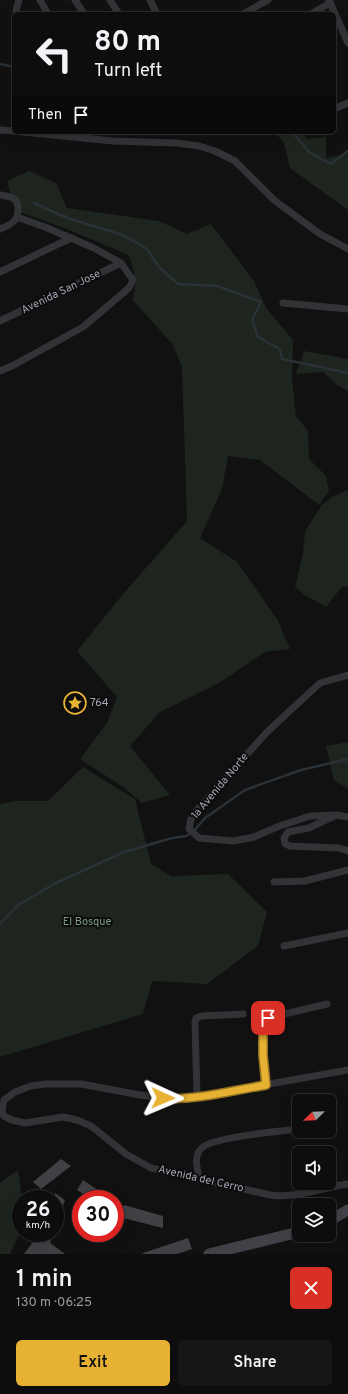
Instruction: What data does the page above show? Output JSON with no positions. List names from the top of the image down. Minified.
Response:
{"streets":{"street":["Avenida San Jose","1a Avenida Norte","Avenida del Cerro"]},"parks":["El Bosque"],"places":{"place":["764"]},"north":"bottom left","page":{"turn":["80 m","Turn left"],"then":"Then","speed":"26 km/h","limit":"30","heading":["1 min","130 m · 06:25"],"buttons":["Exit","Share"]}}
